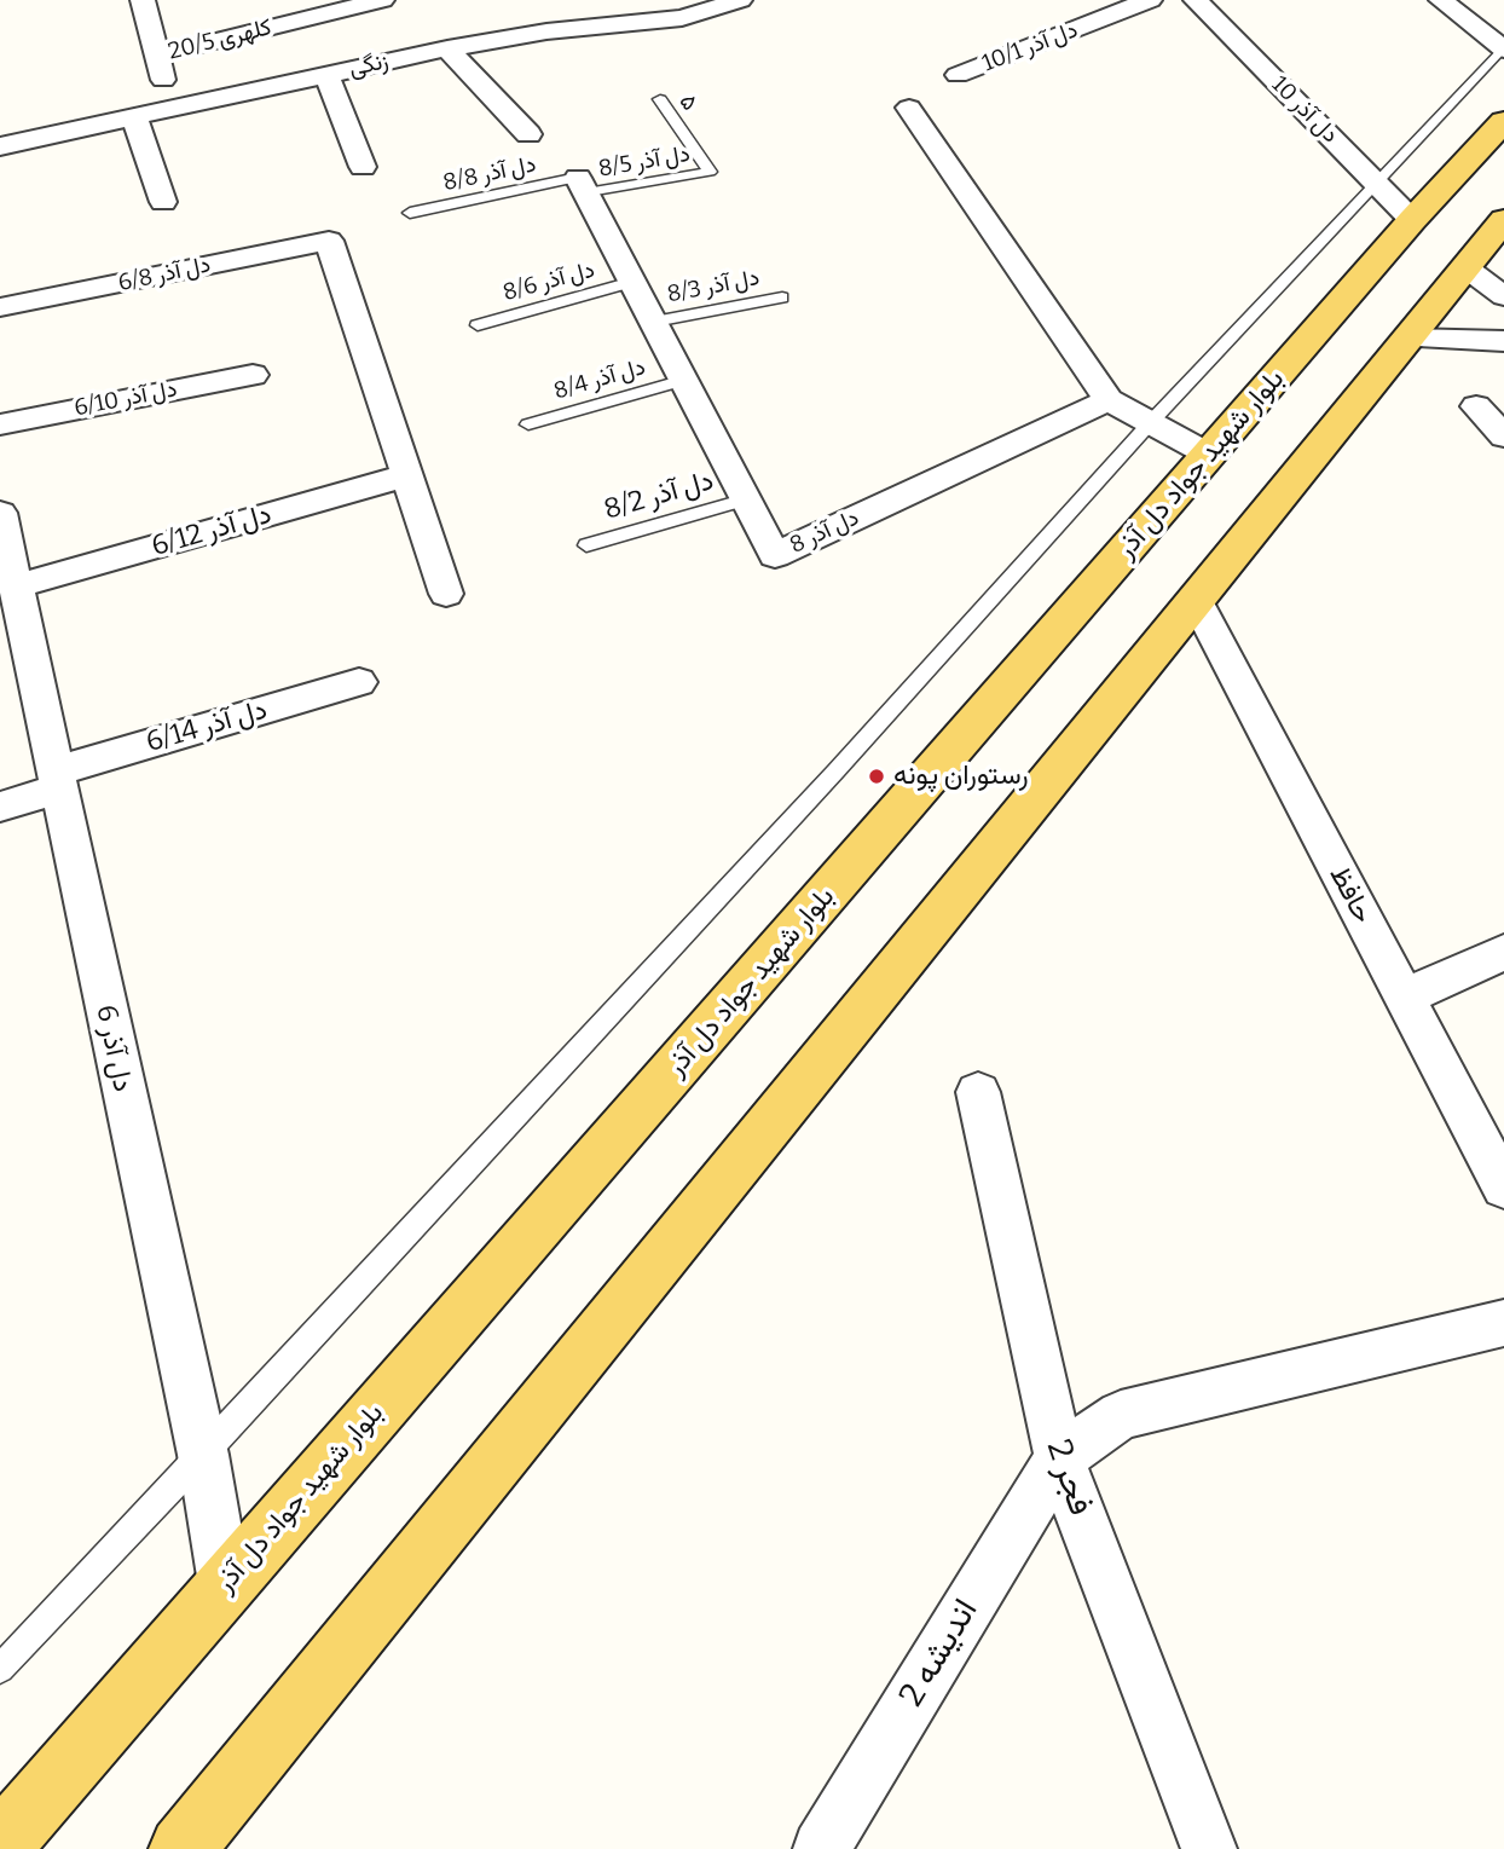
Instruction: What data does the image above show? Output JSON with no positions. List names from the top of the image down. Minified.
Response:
{"streets":{"main road":["بلوار شهید جواد دل آذر"],"street":["کلهری 20/5","دل آذر 10/1","زنگی","دل آذر 10","دل آذر 6/8","دل آذر 6/10","دل آذر 6/12","دل آذر 8","دل آذر 6/14","حافظ","دل آذر 6","فجر 2","اندیشه 2"],"lane":["۵","دل آذر 8/5","دل آذر 8/8","دل آذر 8/6","دل آذر 8/3","دل آذر 8/4","دل آذر 8/2"]},"crossings":[["۵","دل آذر 8/5"],["دل آذر 10","بلوار شهید جواد دل آذر"],["دل آذر 8/5","دل آذر 8/8"],["دل آذر 8/5","دل آذر 8"],["دل آذر 8/8","دل آذر 8"],["دل آذر 6/8","دل آذر 6/12"],["دل آذر 8/6","دل آذر 8"],["دل آذر 8/3","دل آذر 8"],["دل آذر 8/4","دل آذر 8"],["بلوار شهید جواد دل آذر","دل آذر 6"],["دل آذر 8/2","دل آذر 8"],["دل آذر 6/12","دل آذر 6"],["دل آذر 6/14","دل آذر 6"],["فجر 2","اندیشه 2"]],"places":["رستوران پونه"]}
